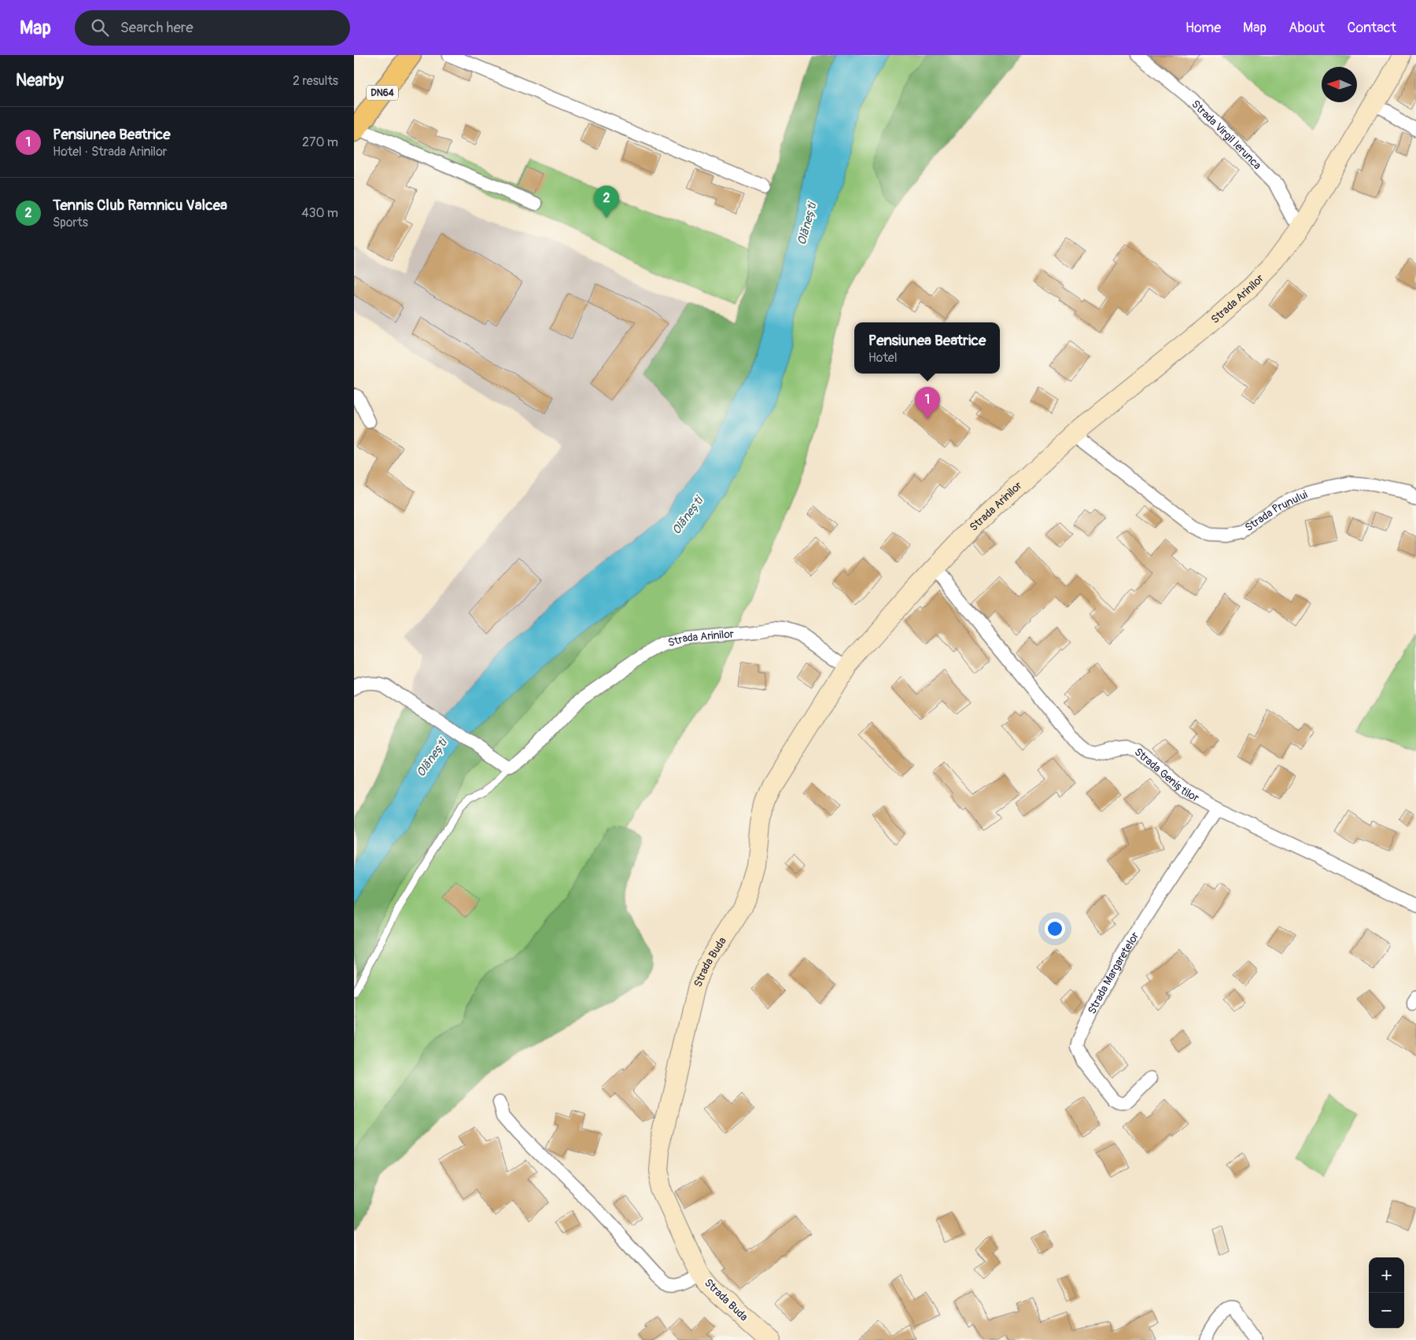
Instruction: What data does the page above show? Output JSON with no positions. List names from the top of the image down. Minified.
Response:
{"streets":{"main road":["DN64"],"street":["Strada Virgil Ierunca","Strada Arinilor","Strada Prunului","Strada Geniștilor","Strada Buda","Strada Margaretelor"]},"crossings":[["Strada Virgil Ierunca","Strada Arinilor"],["Strada Arinilor","Strada Prunului"],["Strada Arinilor","Strada Geniștilor"],["Strada Arinilor","Strada Buda"],["Strada Geniștilor","Strada Margaretelor"]],"water":["Olănești"],"north":"left","page":{"header":"Map","search":"Search here","nav":["Home","Map","About","Contact"],"heading":["Nearby","2 results"],"list":[{"mark":"1","name":"Pensiunea Beatrice","note":"Hotel · Strada Arinilor","value":"270 m"},{"mark":"2","name":"Tennis Club Ramnicu Valcea","note":"Sports","value":"430 m"}],"pins":["2","1"],"popup":["Pensiunea Beatrice","Hotel"],"map_buttons":["+","−"]}}
